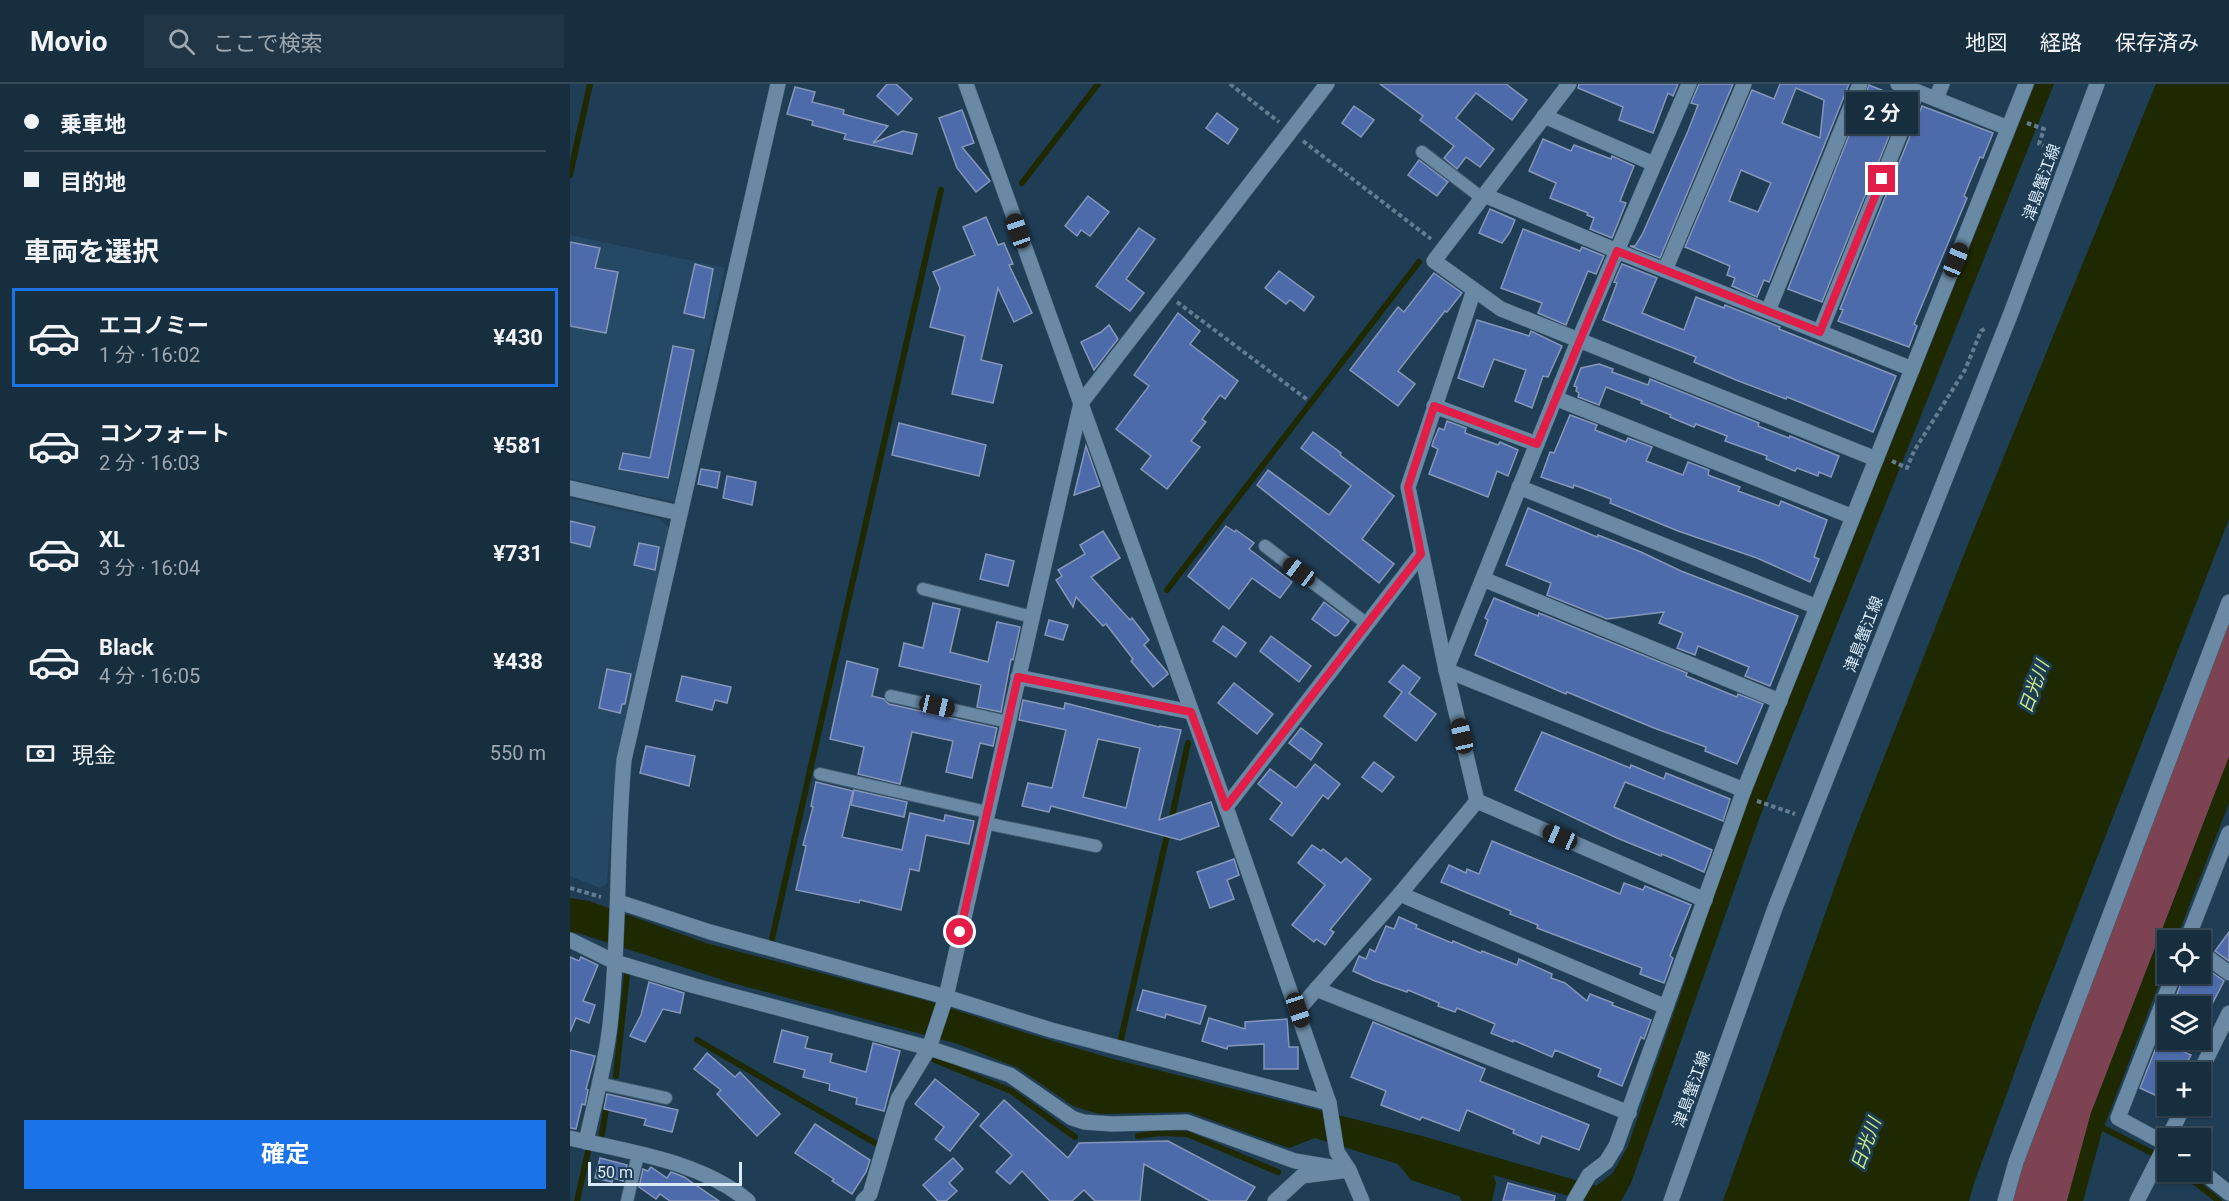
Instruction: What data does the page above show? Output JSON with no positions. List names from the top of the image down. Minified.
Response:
{"streets":{"street":["津島蟹江線"]},"water":["日光川"],"scale_bar":"50 m","page":{"header":"Movio","search":"ここで検索","nav":["地図","経路","保存済み"],"banner":["乗車地","目的地"],"bubble":"2 分","heading":"車両を選択","list":[{"name":"エコノミー","note":"1 分 · 16:02","value":"¥430"},{"name":"コンフォート","note":"2 分 · 16:03","value":"¥581"},{"name":"XL","note":"3 分 · 16:04","value":"¥731"},{"name":"Black","note":"4 分 · 16:05","value":"¥438"}],"pay":["現金","550 m"],"map_buttons":["+","−"],"buttons":"確定","scale":"50 m"}}
